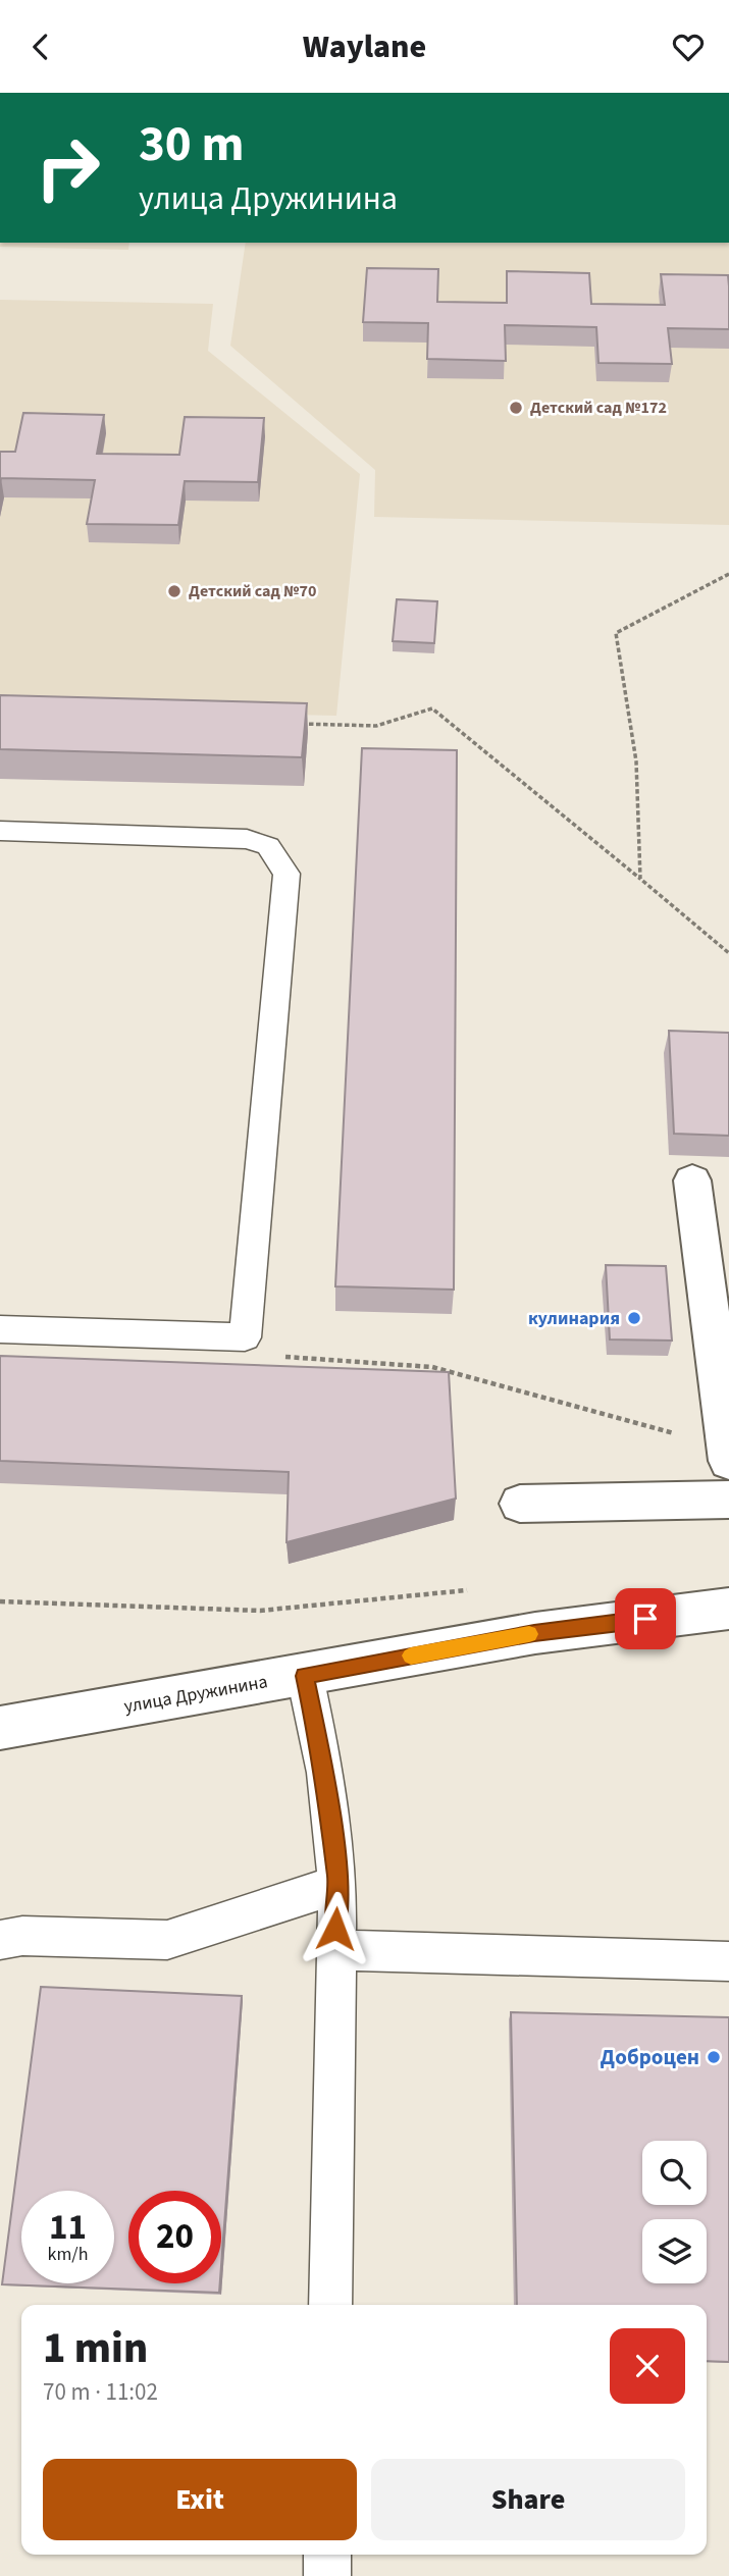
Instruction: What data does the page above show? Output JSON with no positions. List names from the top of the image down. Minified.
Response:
{"streets":{"main road":["улица Дружинина"]},"places":["Детский сад №172","Детский сад №70","кулинария","Доброцен"],"page":{"header":"Waylane","turn":["30 m","улица Дружинина"],"speed":"11 km/h","limit":"20","heading":["1 min","70 m · 11:02"],"buttons":["Exit","Share"]}}
